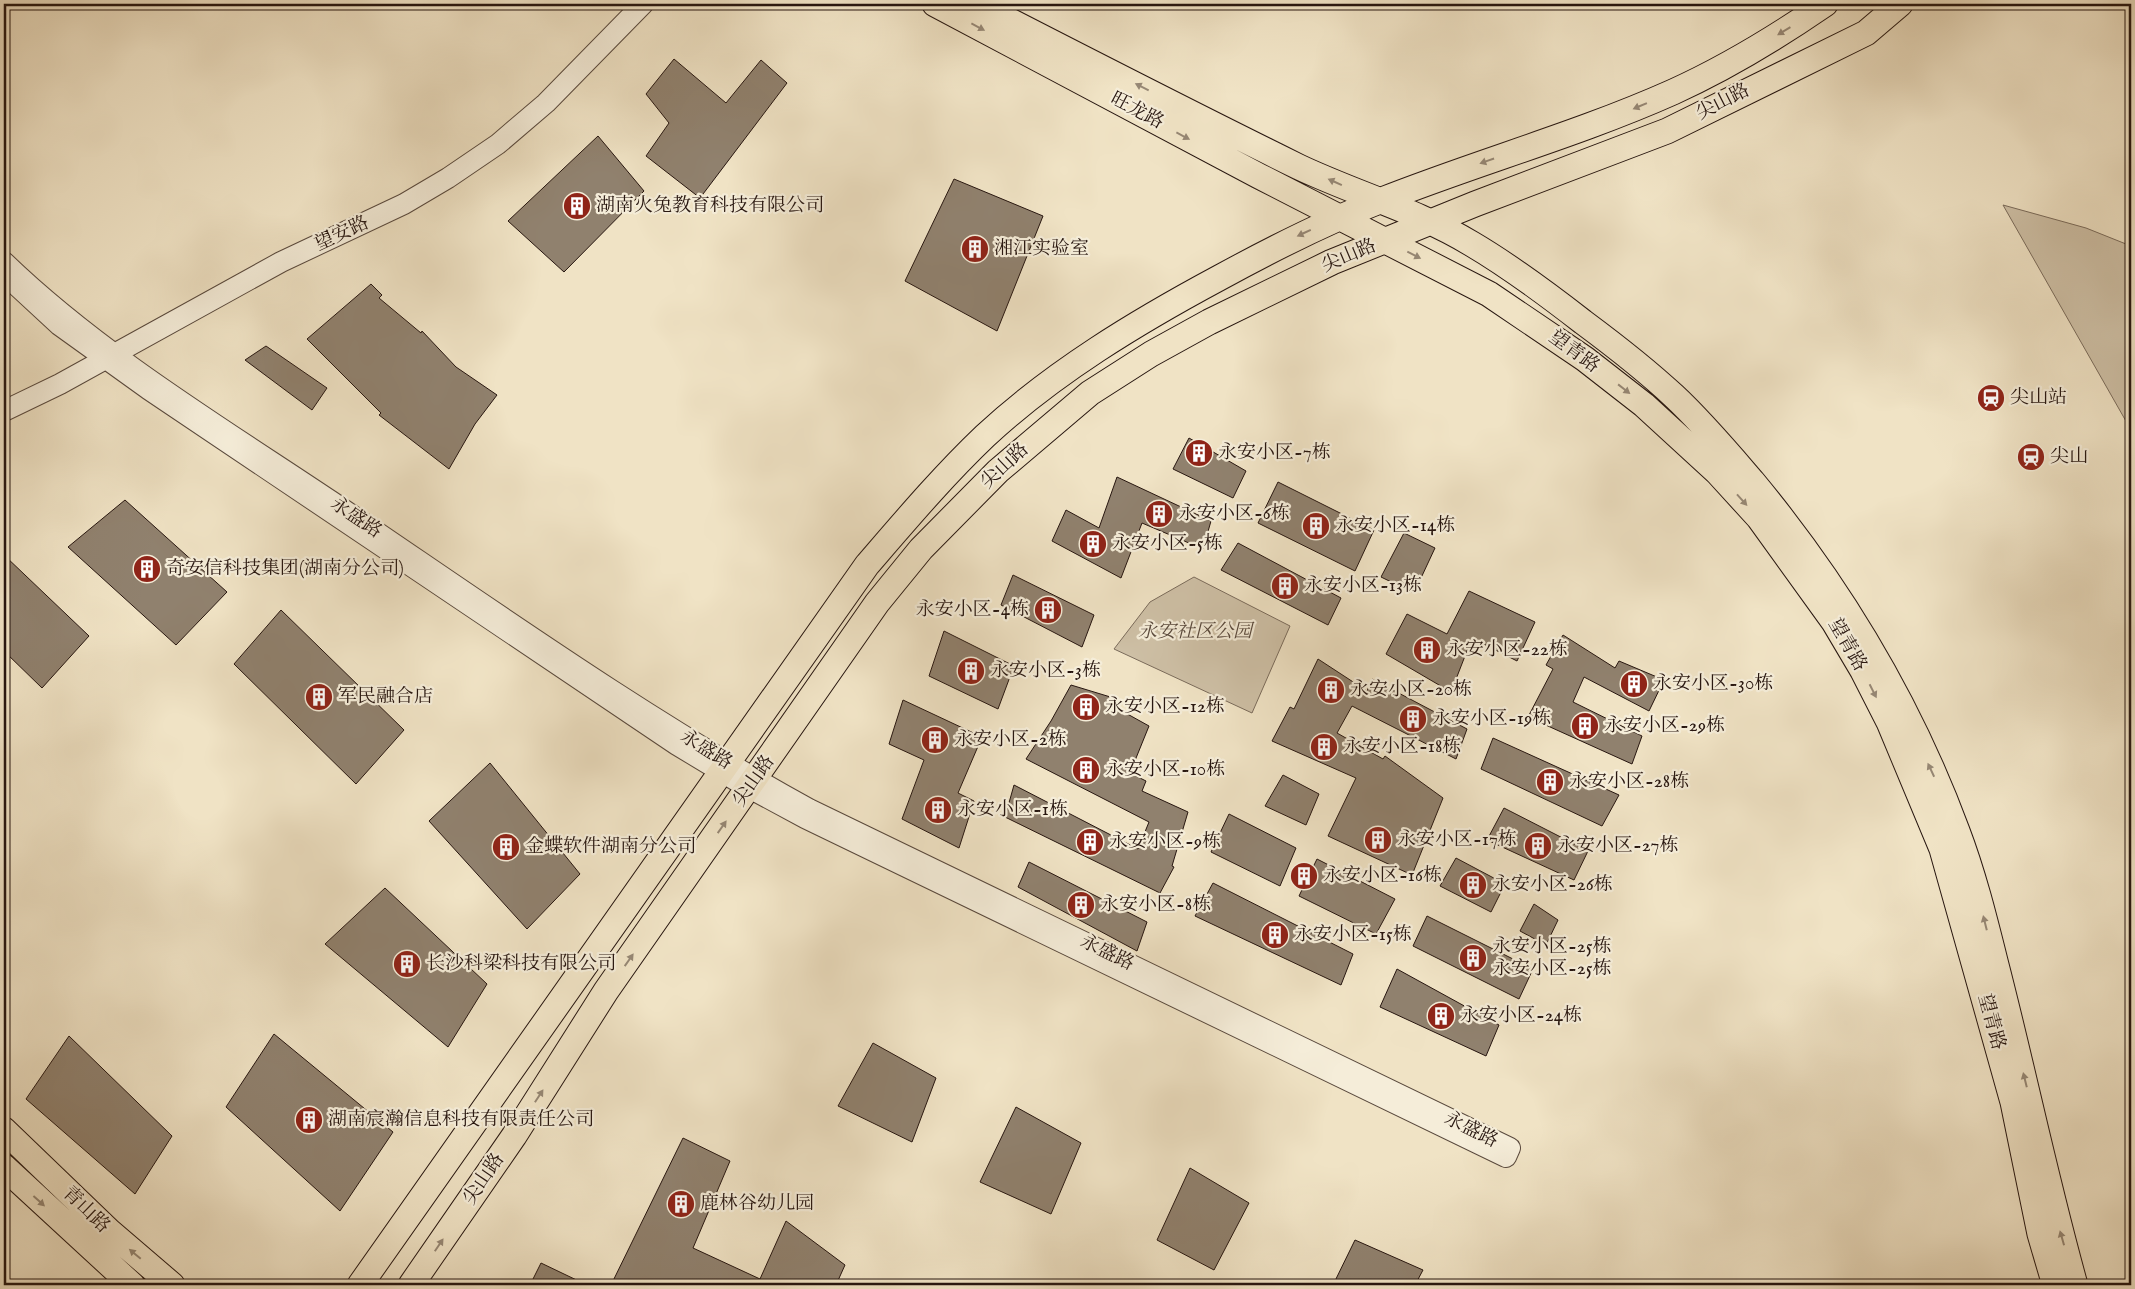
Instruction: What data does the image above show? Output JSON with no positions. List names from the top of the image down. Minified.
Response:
{"streets":{"main road":["尖山路","旺龙路","望青路","青山路"],"street":["望安路","永盛路"]},"crossings":[["尖山路","旺龙路"],["尖山路","望青路"],["尖山路","永盛路"],["旺龙路","望青路"],["望安路","永盛路"]],"parks":["永安社区公园"],"places":{"building":["湖南火兔教育科技有限公司","湘江实验室","永安小区-7栋","永安小区-6栋","永安小区-14栋","永安小区-5栋","奇安信科技集团(湖南分公司)","永安小区-13栋","永安小区-4栋","永安小区-22栋","永安小区-3栋","永安小区-30栋","永安小区-20栋","军民融合店","永安小区-12栋","永安小区-19栋","永安小区-29栋","永安小区-2栋","永安小区-18栋","永安小区-10栋","永安小区-28栋","永安小区-1栋","永安小区-17栋","永安小区-9栋","永安小区-27栋","金蝶软件湖南分公司","永安小区-16栋","永安小区-26栋","永安小区-8栋","永安小区-15栋","永安小区-25栋 永安小区-25栋","长沙科梁科技有限公司","永安小区-24栋","湖南宸瀚信息科技有限责任公司","鹿林谷幼儿园"],"station":["尖山站","尖山"]}}
